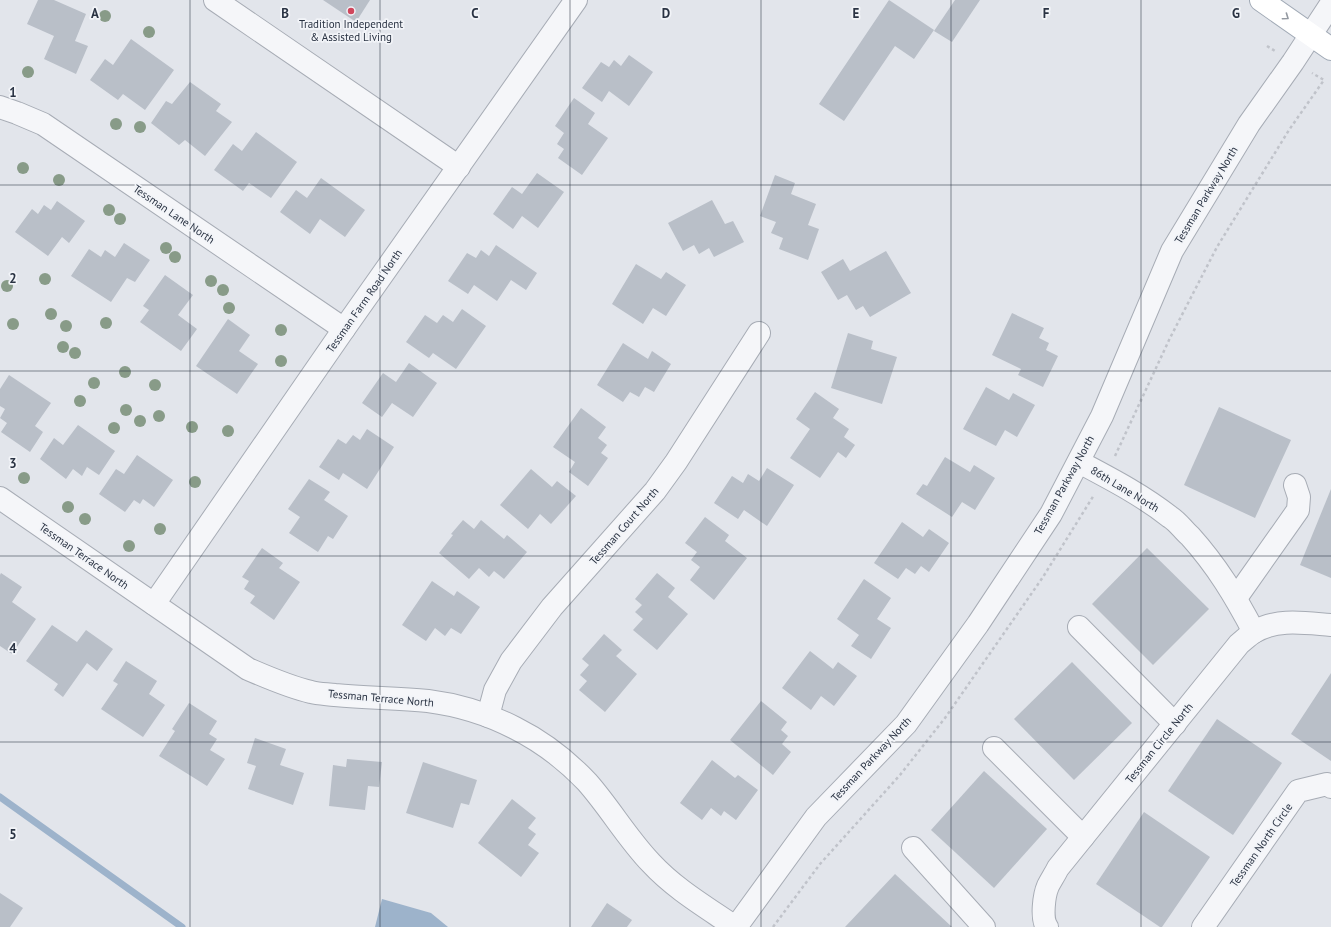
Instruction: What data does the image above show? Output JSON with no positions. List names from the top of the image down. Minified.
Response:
{"streets":{"street":["Tessman Parkway North","Tessman Lane North","Tessman Farm Road North","86th Lane North","Tessman Court North","Tessman Terrace North","Tessman Circle North","Tessman North Circle"]},"crossings":[["Tessman Parkway North","86th Lane North"],["Tessman Parkway North","Tessman Terrace North"],["Tessman Lane North","Tessman Farm Road North"],["Tessman Farm Road North","Tessman Terrace North"],["86th Lane North","Tessman Circle North"],["Tessman Court North","Tessman Terrace North"]],"places":["Tradition Independent & Assisted Living"],"grid":{"columns":["A","B","C","D","E","F","G"],"rows":["1","2","3","4","5"]}}
